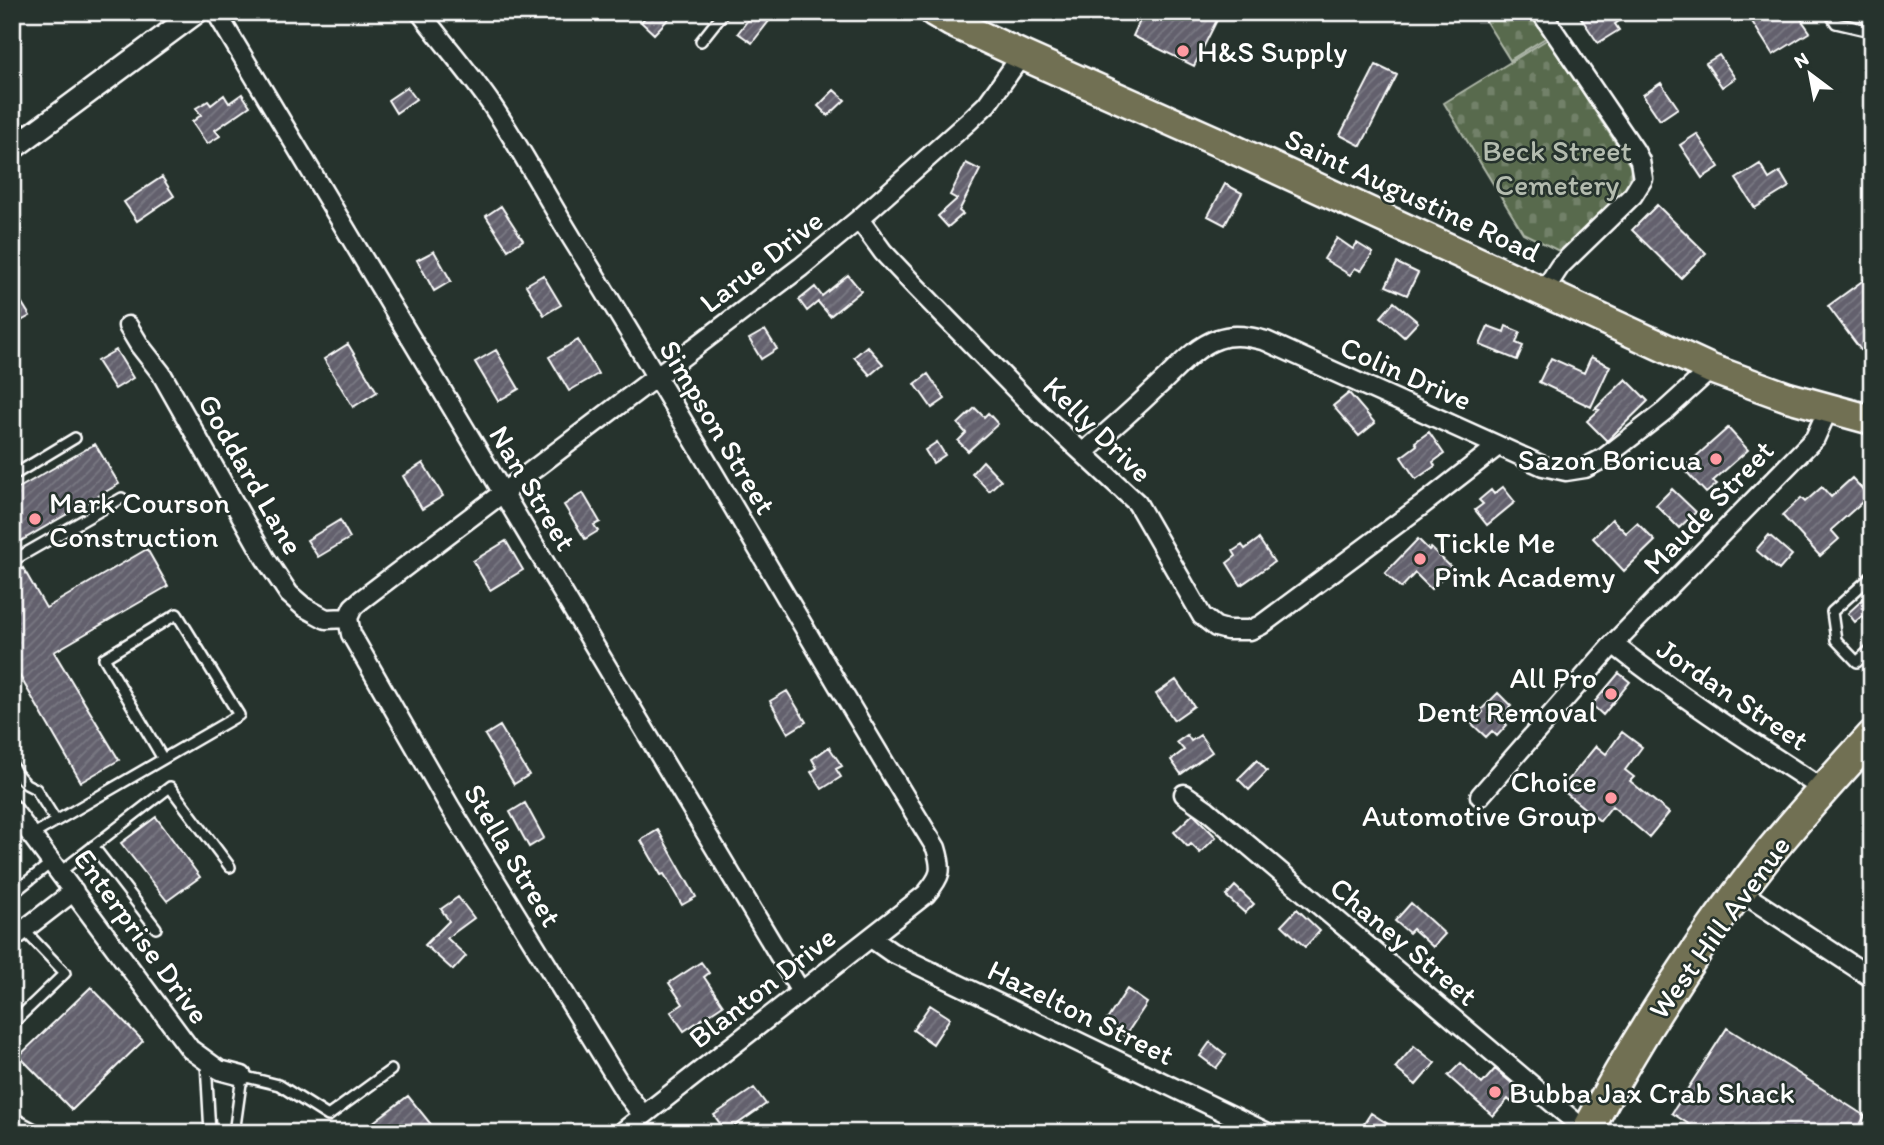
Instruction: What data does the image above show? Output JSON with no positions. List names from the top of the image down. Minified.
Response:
{"streets":{"highway":["West Hill Avenue"],"main road":["Saint Augustine Road"],"street":["Larue Drive","Colin Drive","Simpson Street","Kelly Drive","Goddard Lane","Nan Street","Maude Street","Jordan Street","Stella Street","Enterprise Drive","Chaney Street","Blanton Drive","Hazelton Street"]},"crossings":[["Saint Augustine Road","Larue Drive"],["Saint Augustine Road","Colin Drive"],["Saint Augustine Road","Maude Street"],["Larue Drive","Simpson Street"],["Larue Drive","Kelly Drive"],["Larue Drive","Goddard Lane"],["Larue Drive","Nan Street"],["Larue Drive","Stella Street"],["Colin Drive","Kelly Drive"],["Simpson Street","Blanton Drive"],["Goddard Lane","Stella Street"],["Nan Street","Blanton Drive"],["Maude Street","Jordan Street"],["Jordan Street","West Hill Avenue"],["Stella Street","Blanton Drive"],["West Hill Avenue","Chaney Street"],["Blanton Drive","Hazelton Street"]],"parks":["Beck Street Cemetery"],"places":["H&S Supply","Sazon Boricua","Mark Courson Construction","Tickle Me Pink Academy","All Pro Dent Removal","Choice Automotive Group","Bubba Jax Crab Shack"],"north":"top left"}
